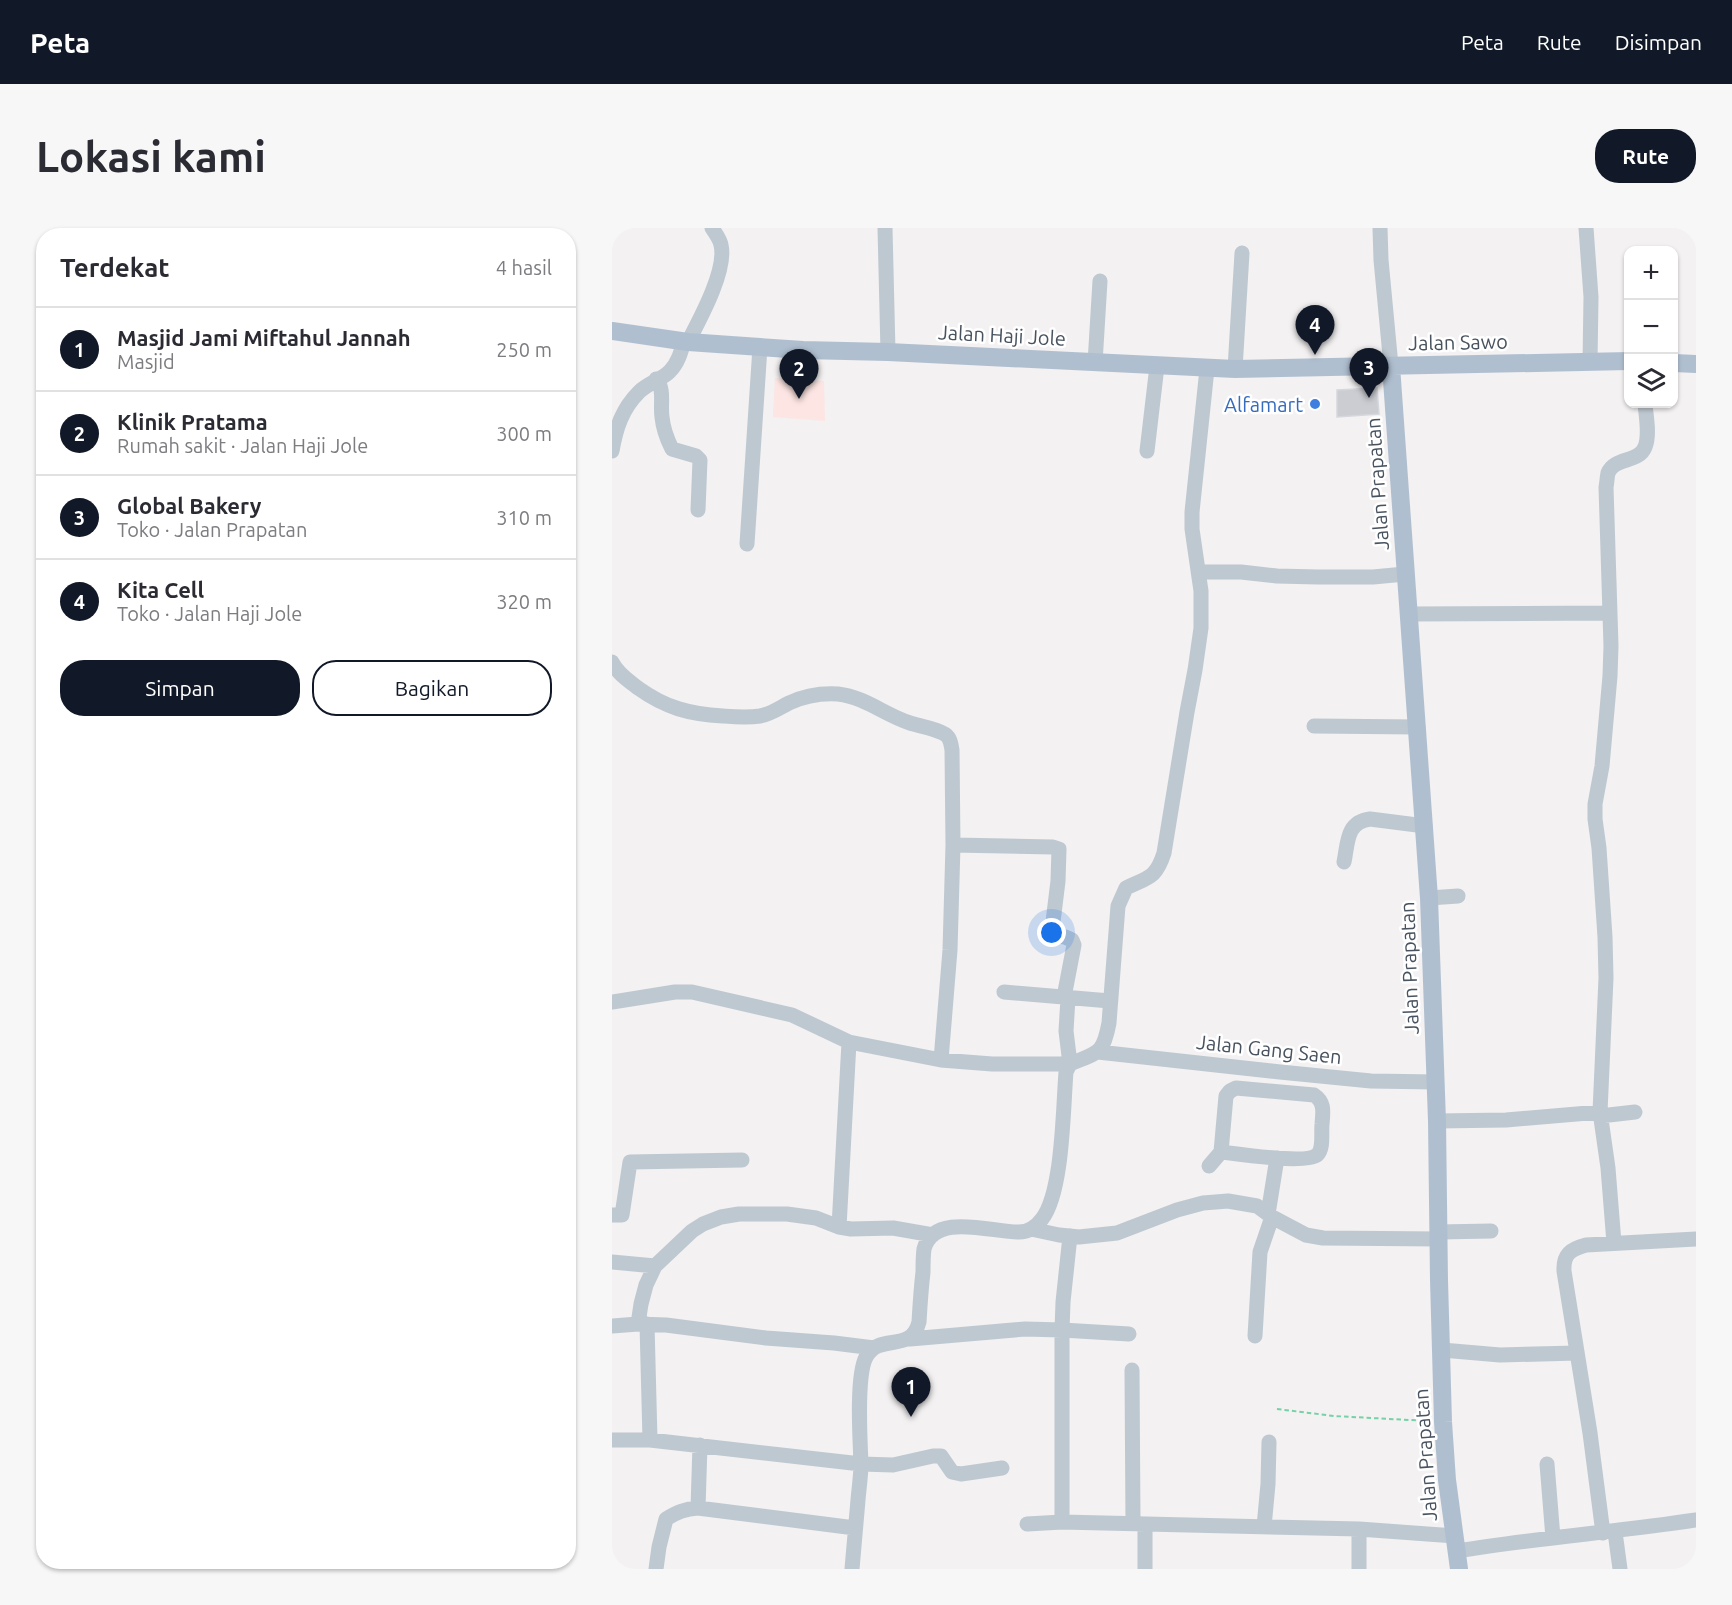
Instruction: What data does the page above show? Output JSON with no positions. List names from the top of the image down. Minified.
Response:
{"streets":{"main road":["Jalan Haji Jole","Jalan Sawo","Jalan Prapatan"],"street":["Jalan Gang Saen"]},"crossings":[["Jalan Haji Jole","Jalan Sawo"],["Jalan Haji Jole","Jalan Prapatan"],["Jalan Sawo","Jalan Prapatan"],["Jalan Prapatan","Jalan Gang Saen"]],"places":["Alfamart"],"page":{"header":"Peta","nav":["Peta","Rute","Disimpan"],"buttons":["Rute",["Simpan","Bagikan"]],"title":"Lokasi kami","heading":["Terdekat","4 hasil"],"map_buttons":["+","−"],"pins":["4","3","2","1"],"list":[{"mark":"1","name":"Masjid Jami Miftahul Jannah","note":"Masjid","value":"250 m"},{"mark":"2","name":"Klinik Pratama","note":"Rumah sakit · Jalan Haji Jole","value":"300 m"},{"mark":"3","name":"Global Bakery","note":"Toko · Jalan Prapatan","value":"310 m"},{"mark":"4","name":"Kita Cell","note":"Toko · Jalan Haji Jole","value":"320 m"}]}}
